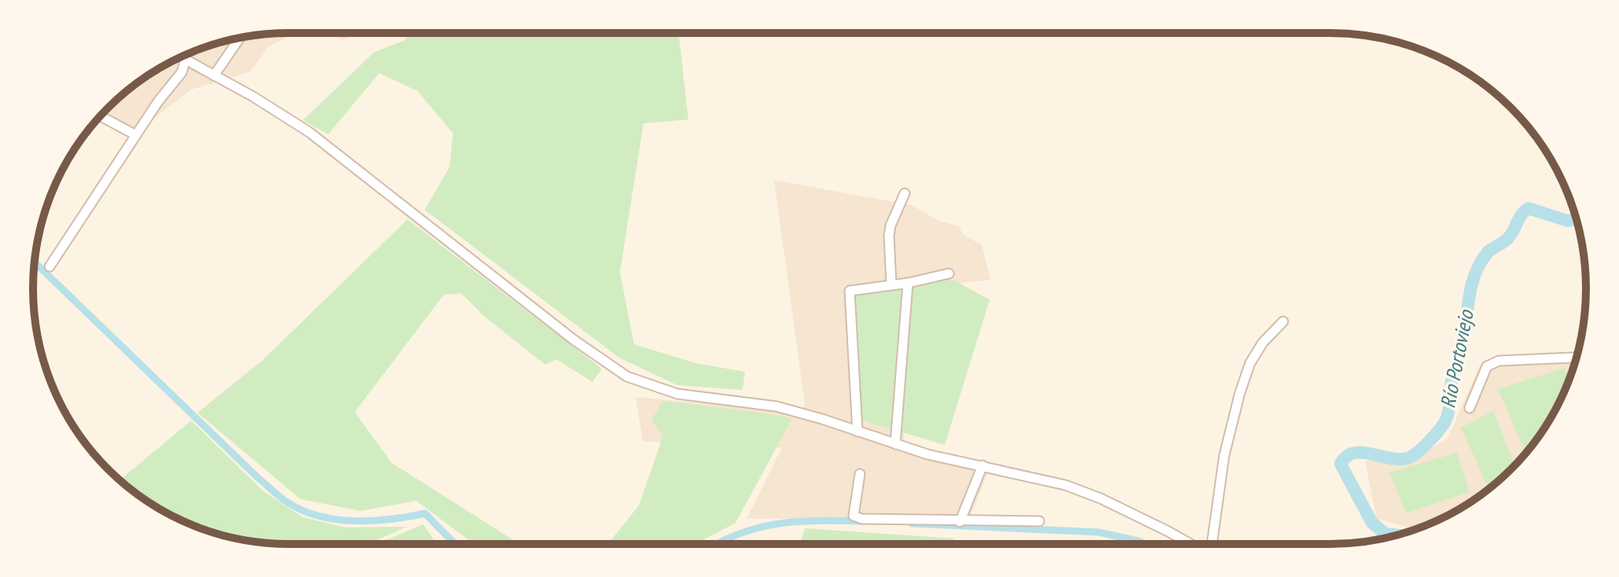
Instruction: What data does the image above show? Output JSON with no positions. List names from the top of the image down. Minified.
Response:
{"water":["Río Portoviejo"]}
